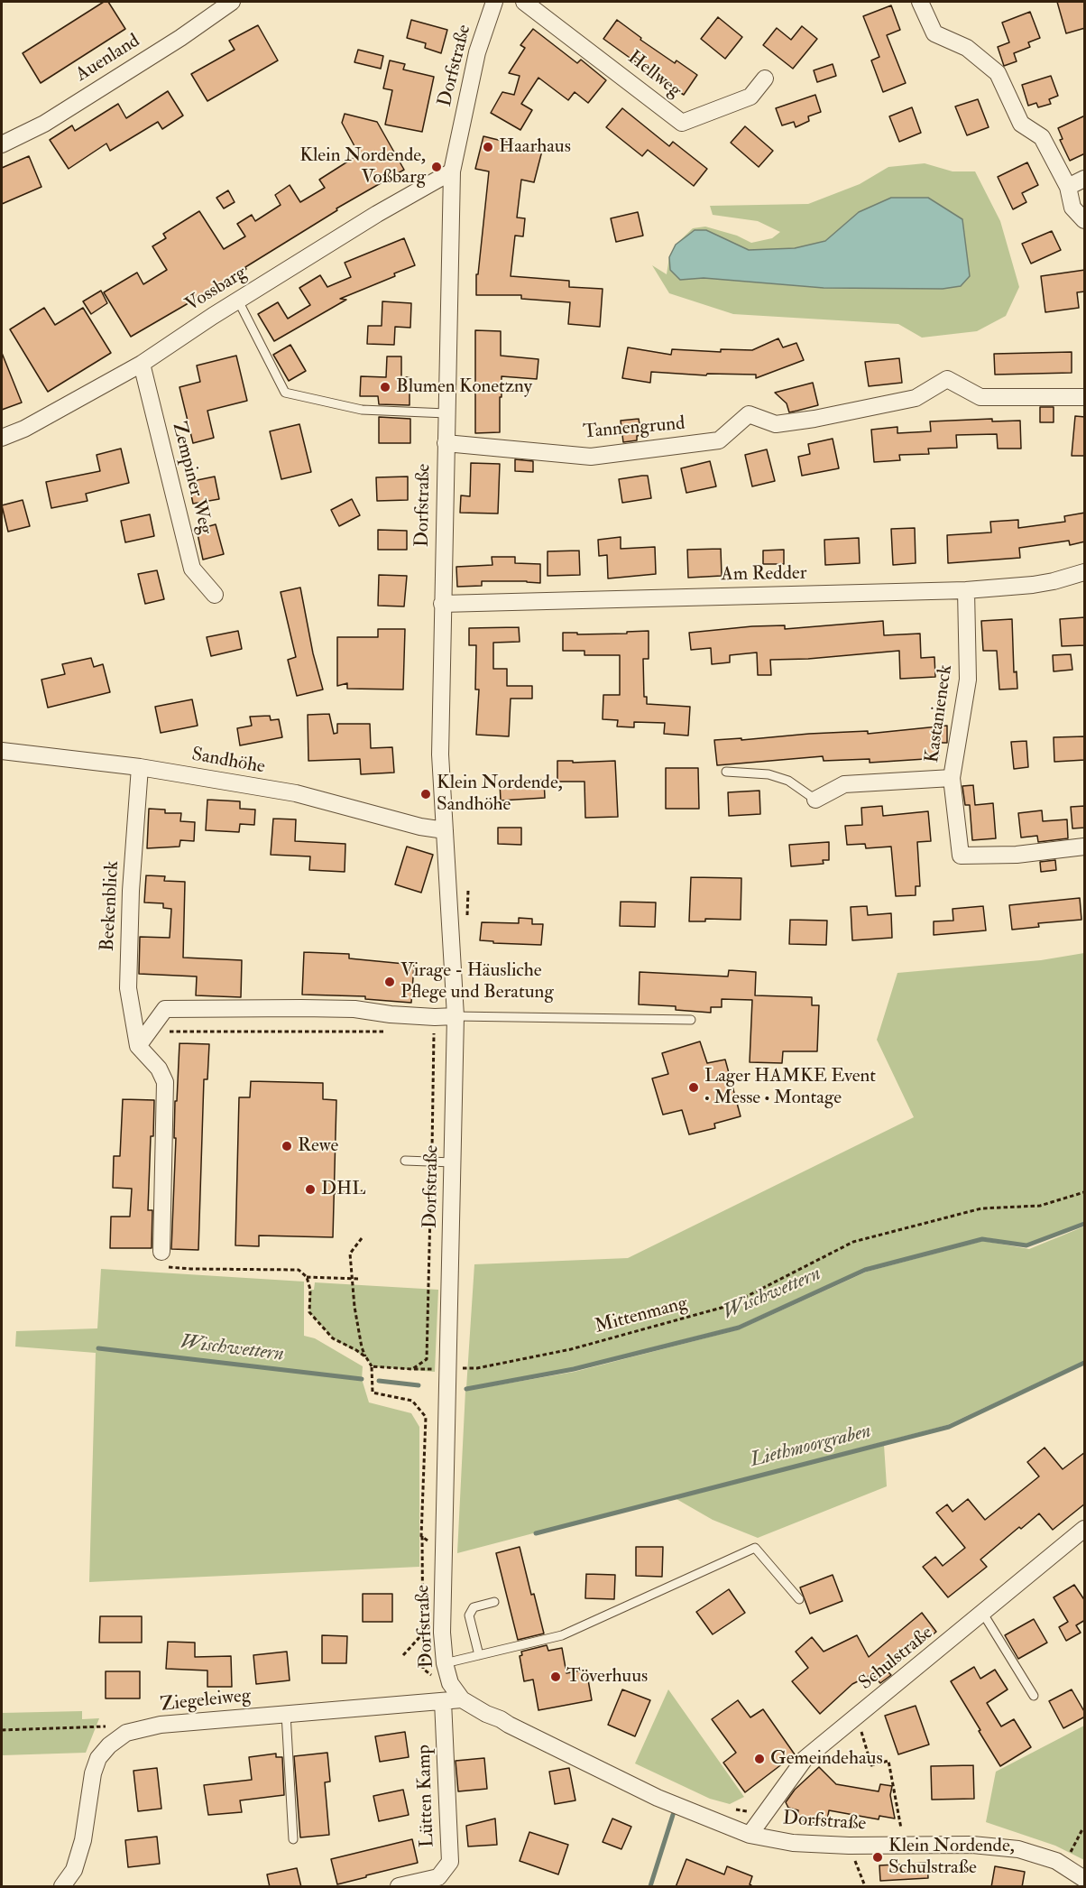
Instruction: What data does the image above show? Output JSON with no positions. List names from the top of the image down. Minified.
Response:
{"streets":{"street":["Auenland","Dorfstraße","Hellweg","Vossbarg","Tannengrund","Zempiner Weg","Am Redder","Kastanieneck","Sandhöhe","Beekenblick","Schulstraße","Ziegeleiweg","Lütten Kamp"],"path":["Mittenmang"]},"crossings":[["Dorfstraße","Vossbarg"],["Dorfstraße","Tannengrund"],["Dorfstraße","Am Redder"],["Dorfstraße","Sandhöhe"],["Dorfstraße","Mittenmang"],["Dorfstraße","Schulstraße"],["Dorfstraße","Ziegeleiweg"],["Vossbarg","Zempiner Weg"],["Am Redder","Kastanieneck"],["Sandhöhe","Beekenblick"],["Ziegeleiweg","Lütten Kamp"]],"water":["Wischwettern","Liethmoorgraben"],"places":["Haarhaus","Klein Nordende, Voßbarg","Blumen Konetzny","Klein Nordende, Sandhöhe","Virage - Häusliche Pflege und Beratung","Lager HAMKE Event • Messe • Montage","Rewe","DHL","Töverhuus","Gemeindehaus","Klein Nordende, Schulstraße"]}
